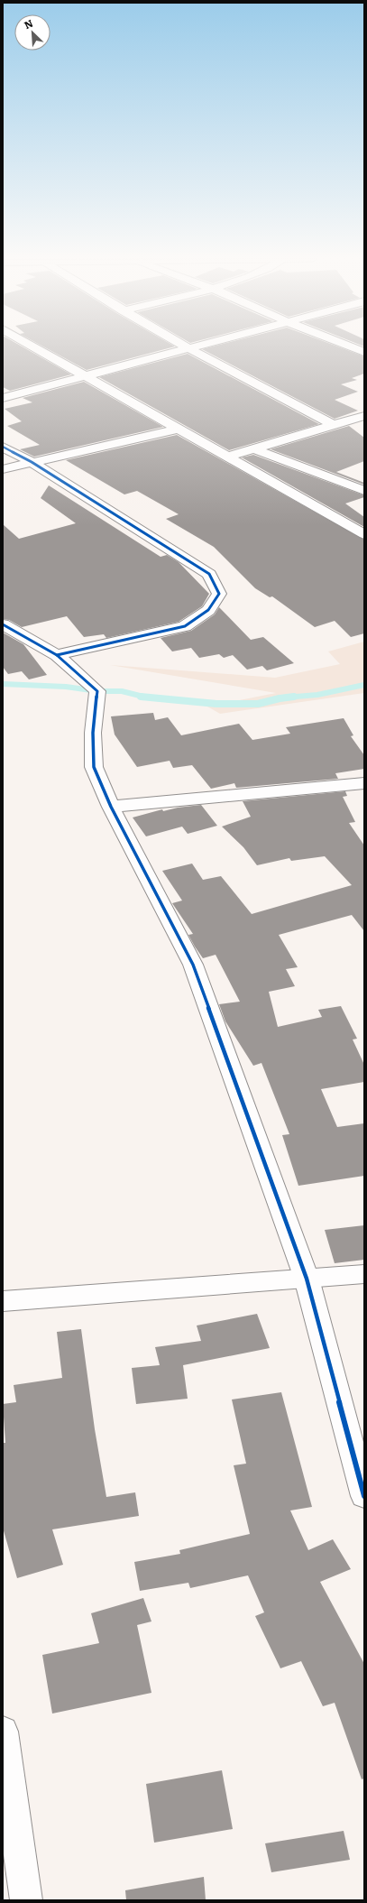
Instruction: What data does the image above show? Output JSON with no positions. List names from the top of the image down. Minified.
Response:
{"north":"top left"}
